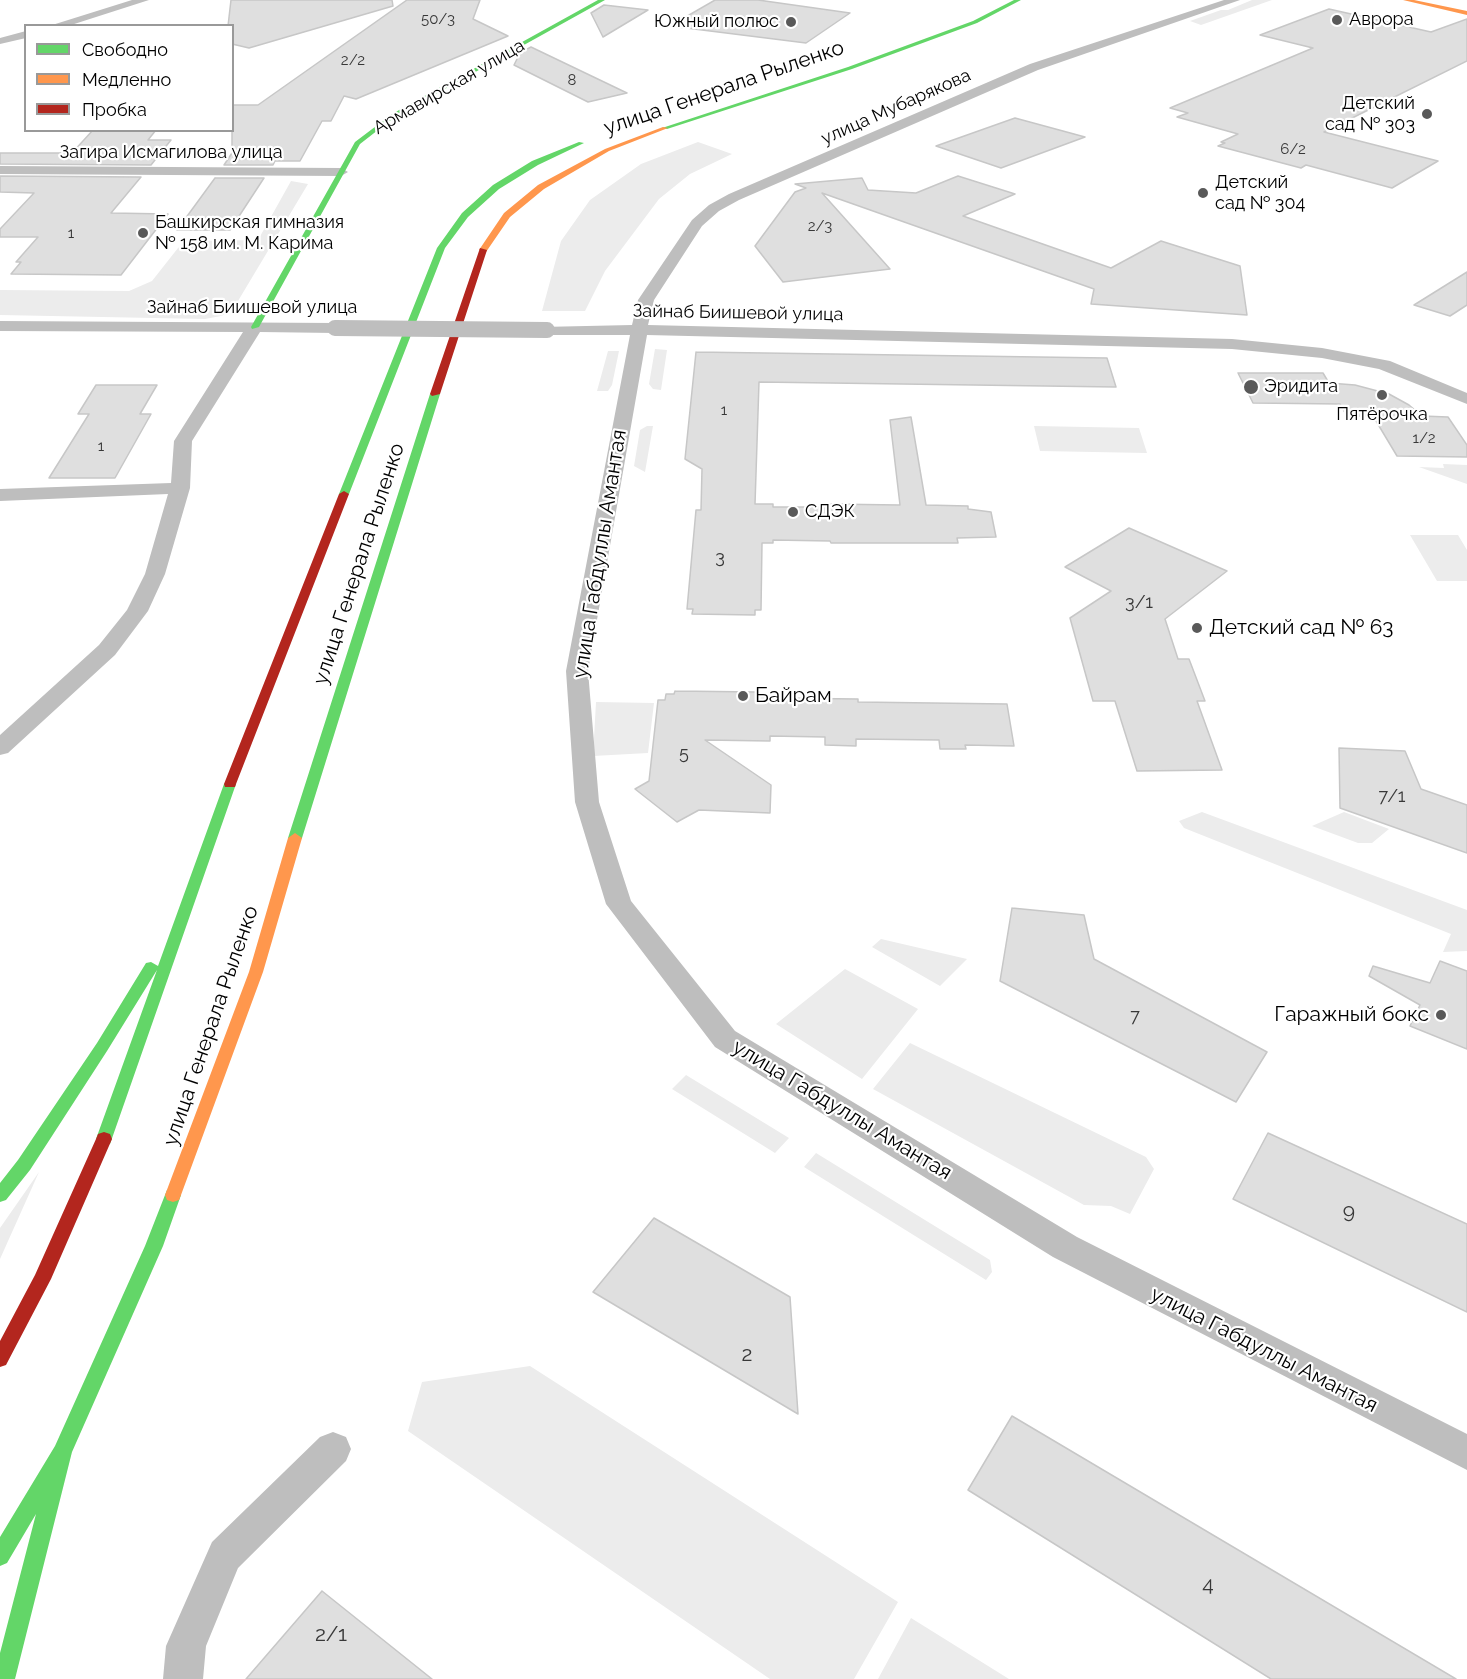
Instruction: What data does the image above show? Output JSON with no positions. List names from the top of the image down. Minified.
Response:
{"streets":{"main road":["Армавирская улица","улица Генерала Рыленко"],"street":["улица Мубарякова","Загира Исмагилова улица","Зайнаб Биишевой улица","улица Габдуллы Амантая"]},"crossings":[["Армавирская улица","Загира Исмагилова улица"],["Армавирская улица","Зайнаб Биишевой улица"],["улица Мубарякова","Зайнаб Биишевой улица"],["улица Мубарякова","улица Габдуллы Амантая"],["Зайнаб Биишевой улица","улица Габдуллы Амантая"]],"places":["Аврора","Южный полюс","Детский сад № 303","Детский сад № 304","Башкирская гимназия № 158 им. М. Карима","Эридита","Пятёрочка","СДЭК","Детский сад № 63","Байрам","Гаражный бокс"],"house_numbers":["50/3","2/2","8","6/2","2/3","1","1","1/2","1","3","3/1","5","7/1","7","9","2","4","2/1"],"legend":["Свободно","Медленно","Пробка"]}
